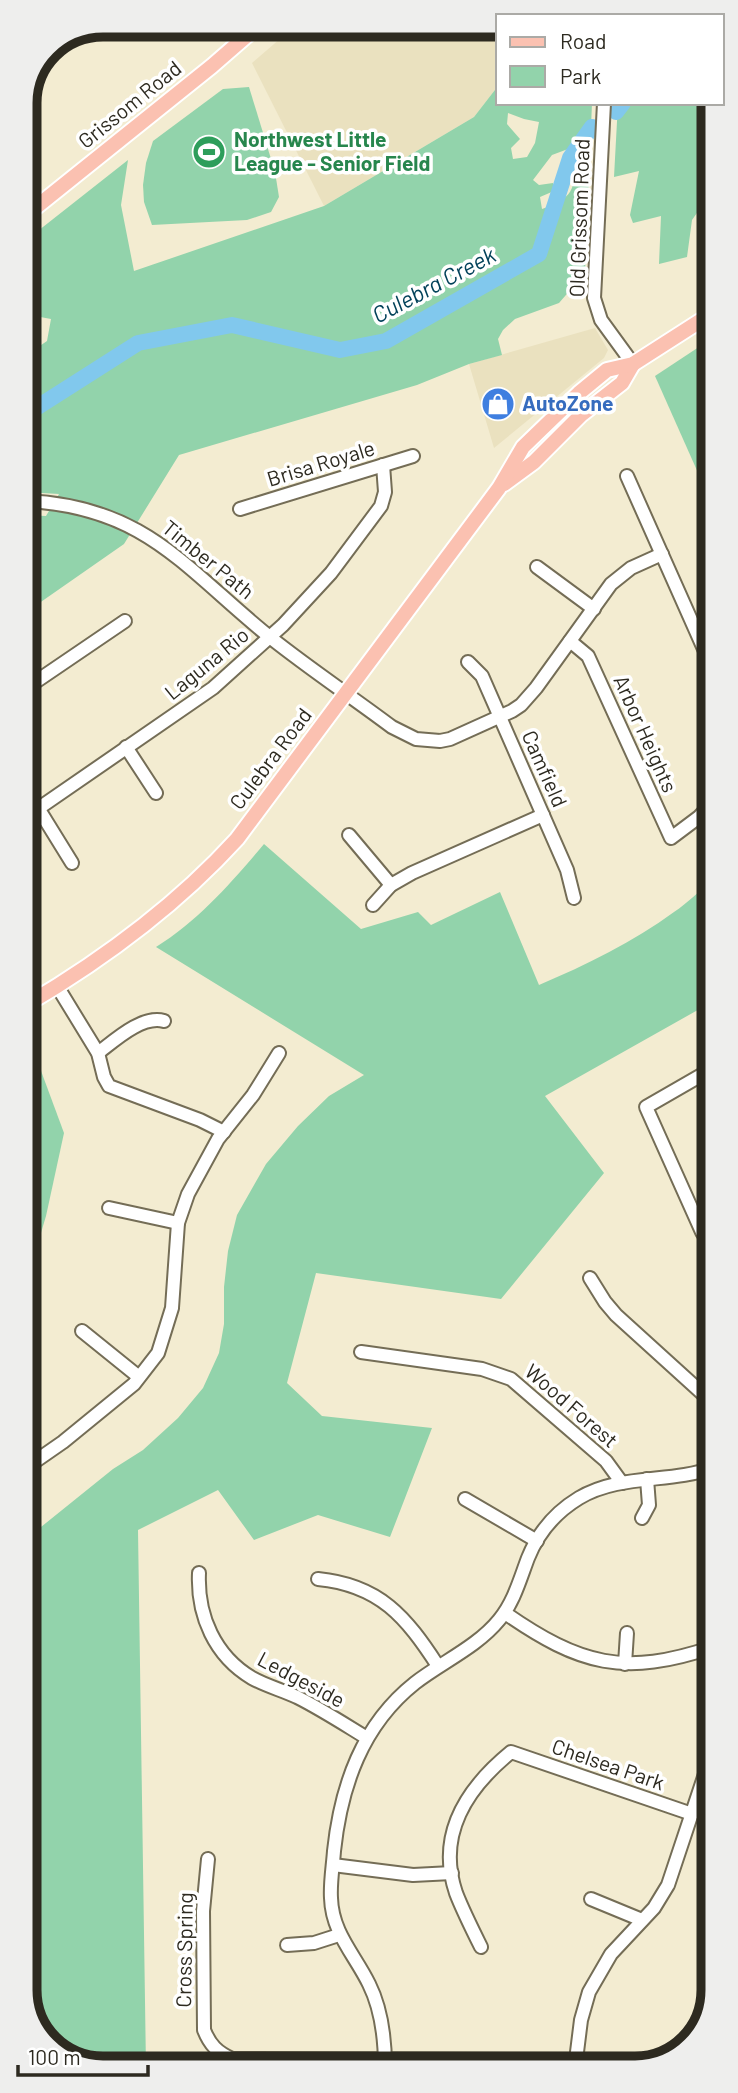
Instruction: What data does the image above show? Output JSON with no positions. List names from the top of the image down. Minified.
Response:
{"streets":{"main road":["Grissom Road","Culebra Road"],"street":["Old Grissom Road","Brisa Royale","Timber Path","Laguna Rio","Arbor Heights","Camfield","Wood Forest","Ledgeside","Chelsea Park","Cross Spring"]},"crossings":[["Old Grissom Road","Culebra Road"],["Brisa Royale","Laguna Rio"],["Timber Path","Laguna Rio"],["Timber Path","Arbor Heights"],["Timber Path","Culebra Road"],["Timber Path","Camfield"]],"water":["Culebra Creek"],"places":{"sports":["Northwest Little League - Senior Field"],"shop":["AutoZone"]},"legend":["Road","Park"],"scale_bar":"100 m"}
